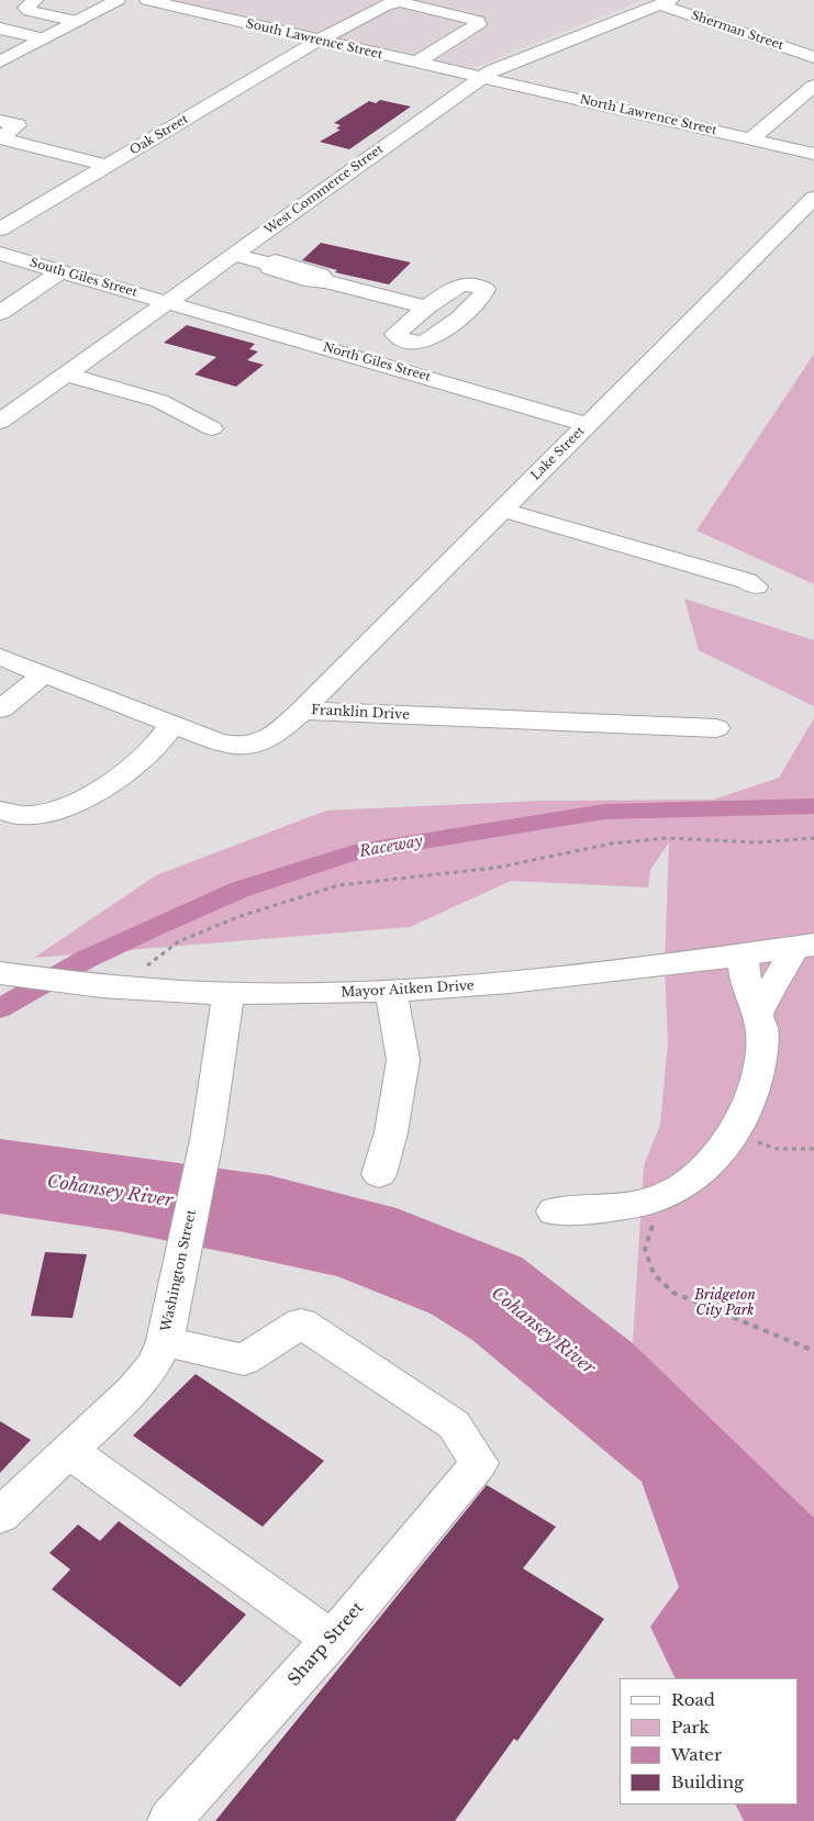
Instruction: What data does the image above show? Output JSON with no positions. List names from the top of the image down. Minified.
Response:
{"streets":{"main road":["Sherman Street","South Lawrence Street","North Lawrence Street","Oak Street","West Commerce Street","South Giles Street","North Giles Street","Lake Street","Franklin Drive","Mayor Aitken Drive","Washington Street","Sharp Street"]},"crossings":[["Sherman Street","West Commerce Street"],["South Lawrence Street","North Lawrence Street"],["South Lawrence Street","Oak Street"],["South Lawrence Street","West Commerce Street"],["North Lawrence Street","West Commerce Street"],["West Commerce Street","South Giles Street"],["West Commerce Street","North Giles Street"],["South Giles Street","North Giles Street"],["North Giles Street","Lake Street"],["Lake Street","Franklin Drive"],["Mayor Aitken Drive","Washington Street"],["Washington Street","Sharp Street"]],"water":["Raceway","Cohansey River"],"parks":["Bridgeton City Park"],"legend":["Road","Park","Water","Building"]}
